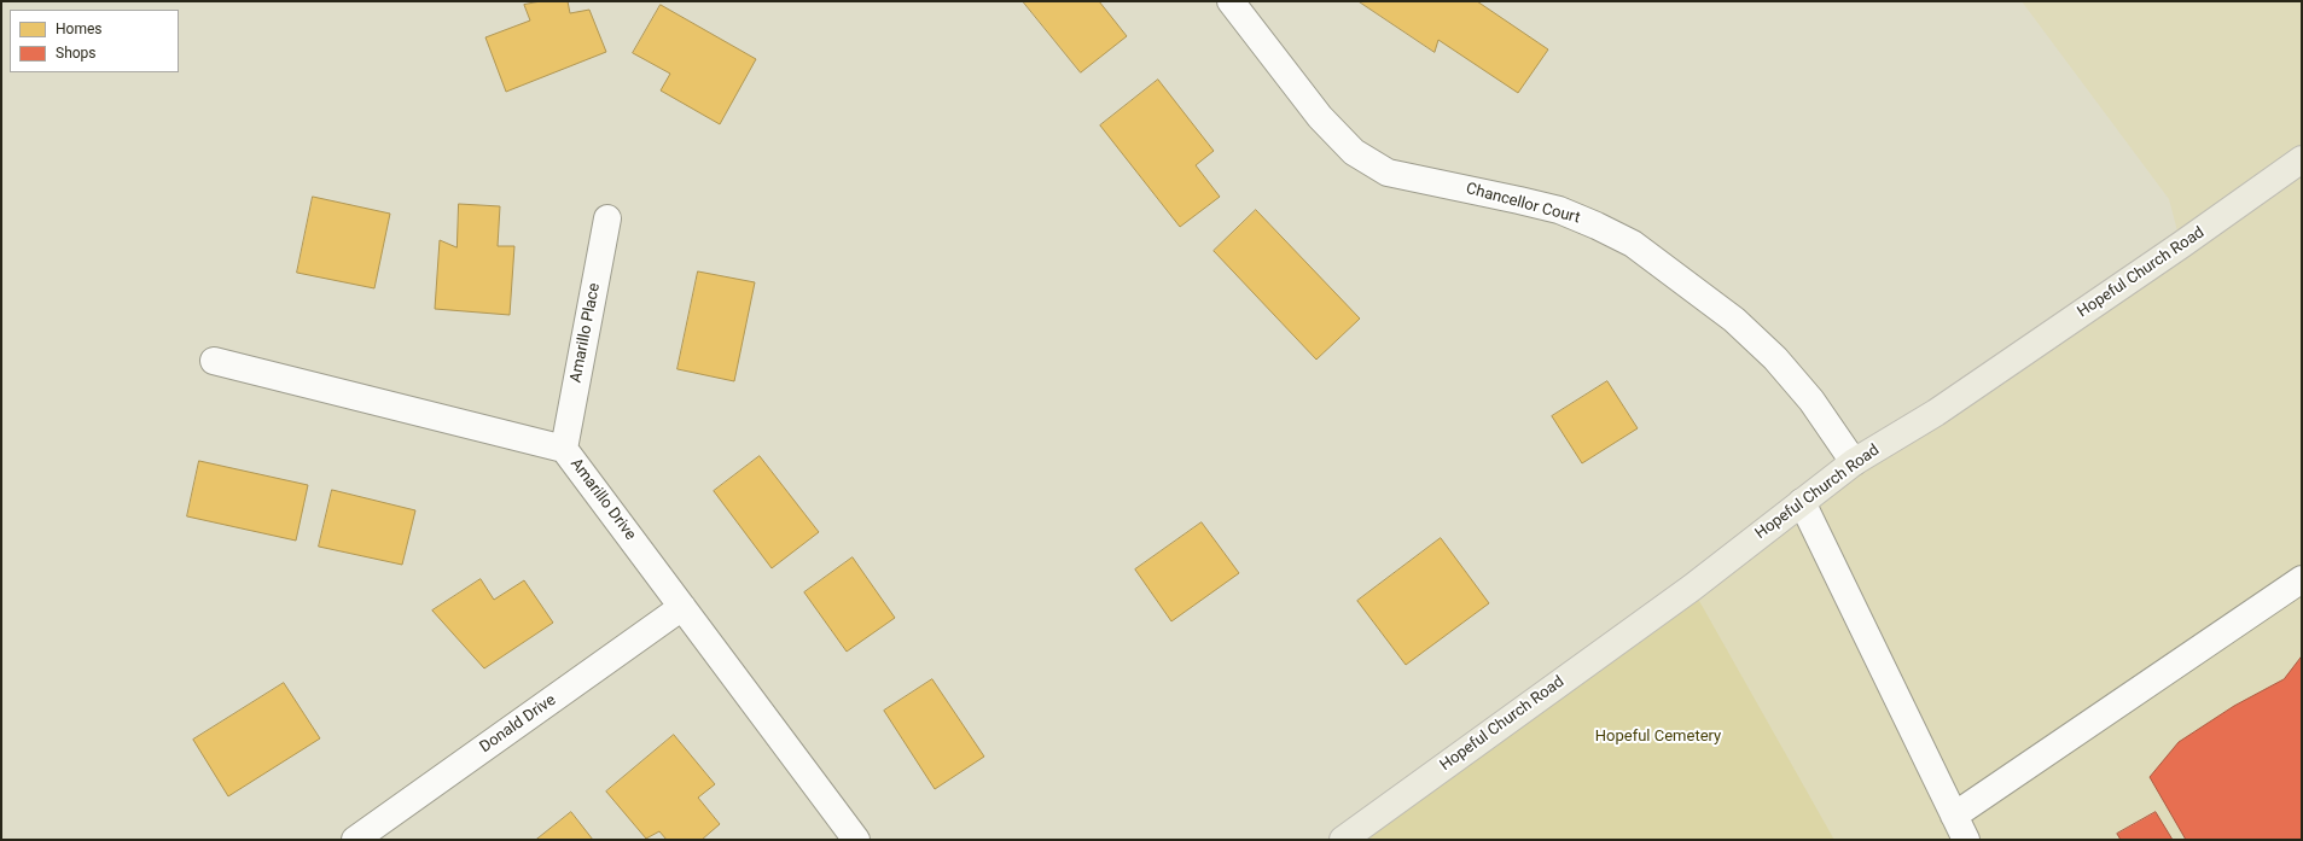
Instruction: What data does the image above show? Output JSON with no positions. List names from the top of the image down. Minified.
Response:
{"streets":{"main road":["Hopeful Church Road"],"street":["Chancellor Court","Amarillo Place","Amarillo Drive","Donald Drive"]},"crossings":[["Chancellor Court","Hopeful Church Road"],["Amarillo Place","Amarillo Drive"],["Amarillo Drive","Donald Drive"]],"parks":["Hopeful Cemetery"],"legend":["Homes","Shops"]}
